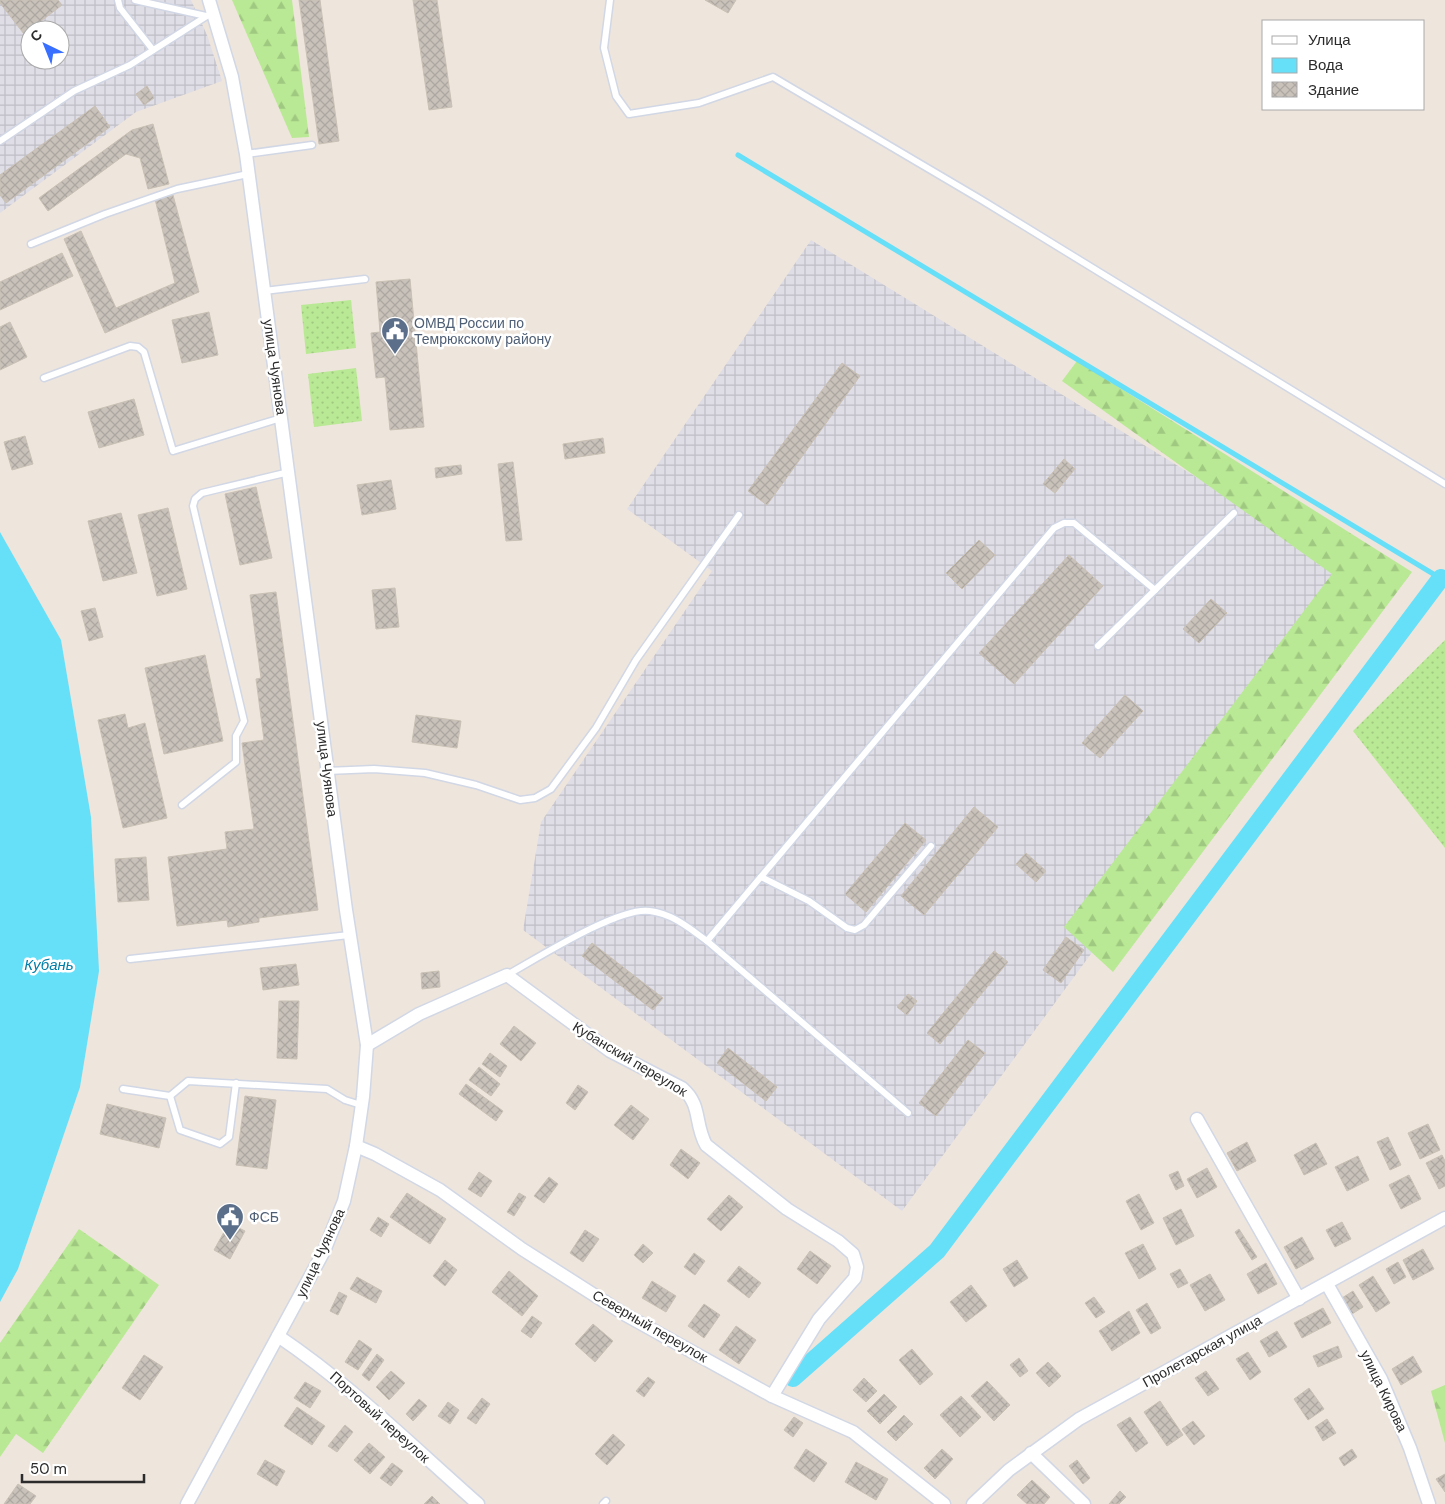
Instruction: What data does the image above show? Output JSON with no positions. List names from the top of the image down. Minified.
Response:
{"streets":{"street":["улица Чуянова","Кубанский переулок","Северный переулок","Пролетарская улица","улица Кирова","Портовый переулок"]},"crossings":[["улица Чуянова","Северный переулок"],["улица Чуянова","Портовый переулок"],["Кубанский переулок","Северный переулок"],["Пролетарская улица","улица Кирова"]],"water":["Кубань"],"places":{"public building":["ОМВД России по Темрюкскому району","ФСБ"]},"legend":["Улица","Вода","Здание"],"scale_bar":"50 m","north":"top left"}
